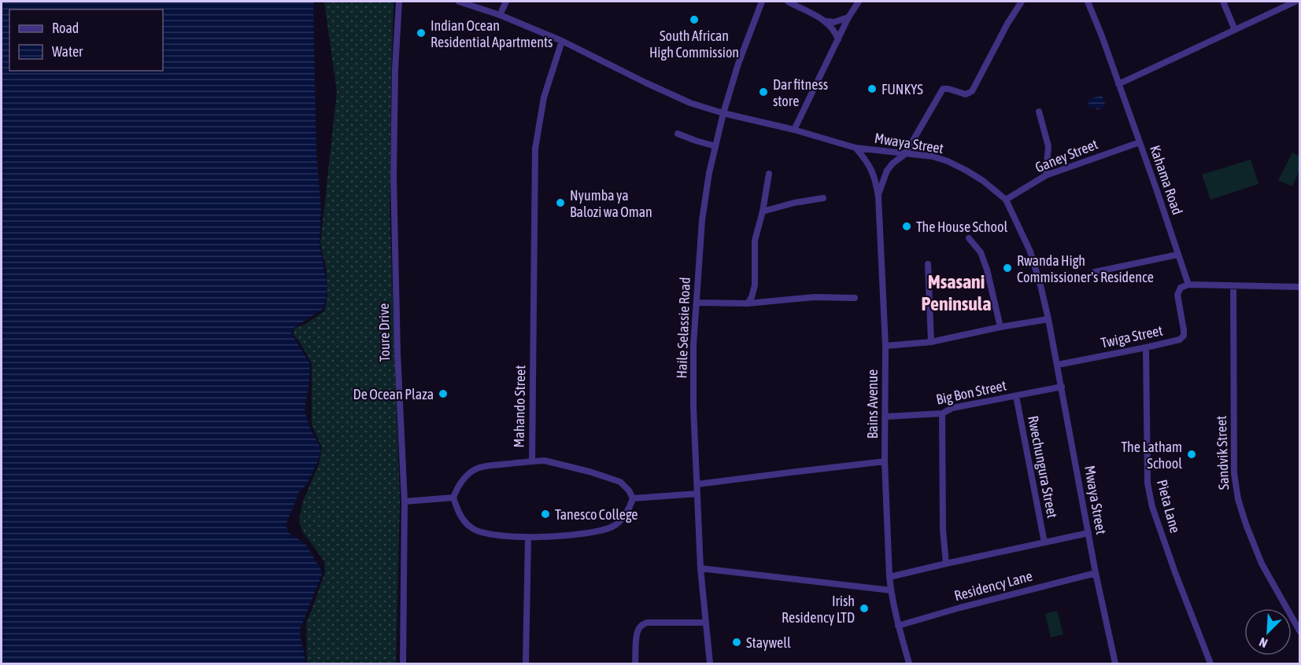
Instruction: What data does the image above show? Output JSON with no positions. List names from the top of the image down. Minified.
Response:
{"streets":{"street":["Mwaya Street","Ganey Street","Kahama Road","Haile Selassie Road","Toure Drive","Twiga Street","Big Bon Street","Bains Avenue","Mahando Street","Sandvik Street","Rwechungura Street","Pieta Lane","Residency Lane"]},"crossings":[["Mwaya Street","Ganey Street"],["Mwaya Street","Haile Selassie Road"],["Mwaya Street","Twiga Street"],["Mwaya Street","Big Bon Street"],["Mwaya Street","Bains Avenue"],["Mwaya Street","Mahando Street"],["Mwaya Street","Residency Lane"],["Ganey Street","Kahama Road"],["Kahama Road","Twiga Street"],["Twiga Street","Pieta Lane"],["Big Bon Street","Bains Avenue"],["Big Bon Street","Rwechungura Street"],["Bains Avenue","Residency Lane"]],"districts":["Msasani Peninsula"],"places":["South African High Commission","Indian Ocean Residential Apartments","FUNKYS","Dar fitness store","Nyumba ya Balozi wa Oman","The House School","Rwanda High Commissioner's Residence","De Ocean Plaza","The Latham School","Tanesco College","Irish Residency LTD","Staywell"],"legend":["Road","Water"],"north":"bottom left"}
